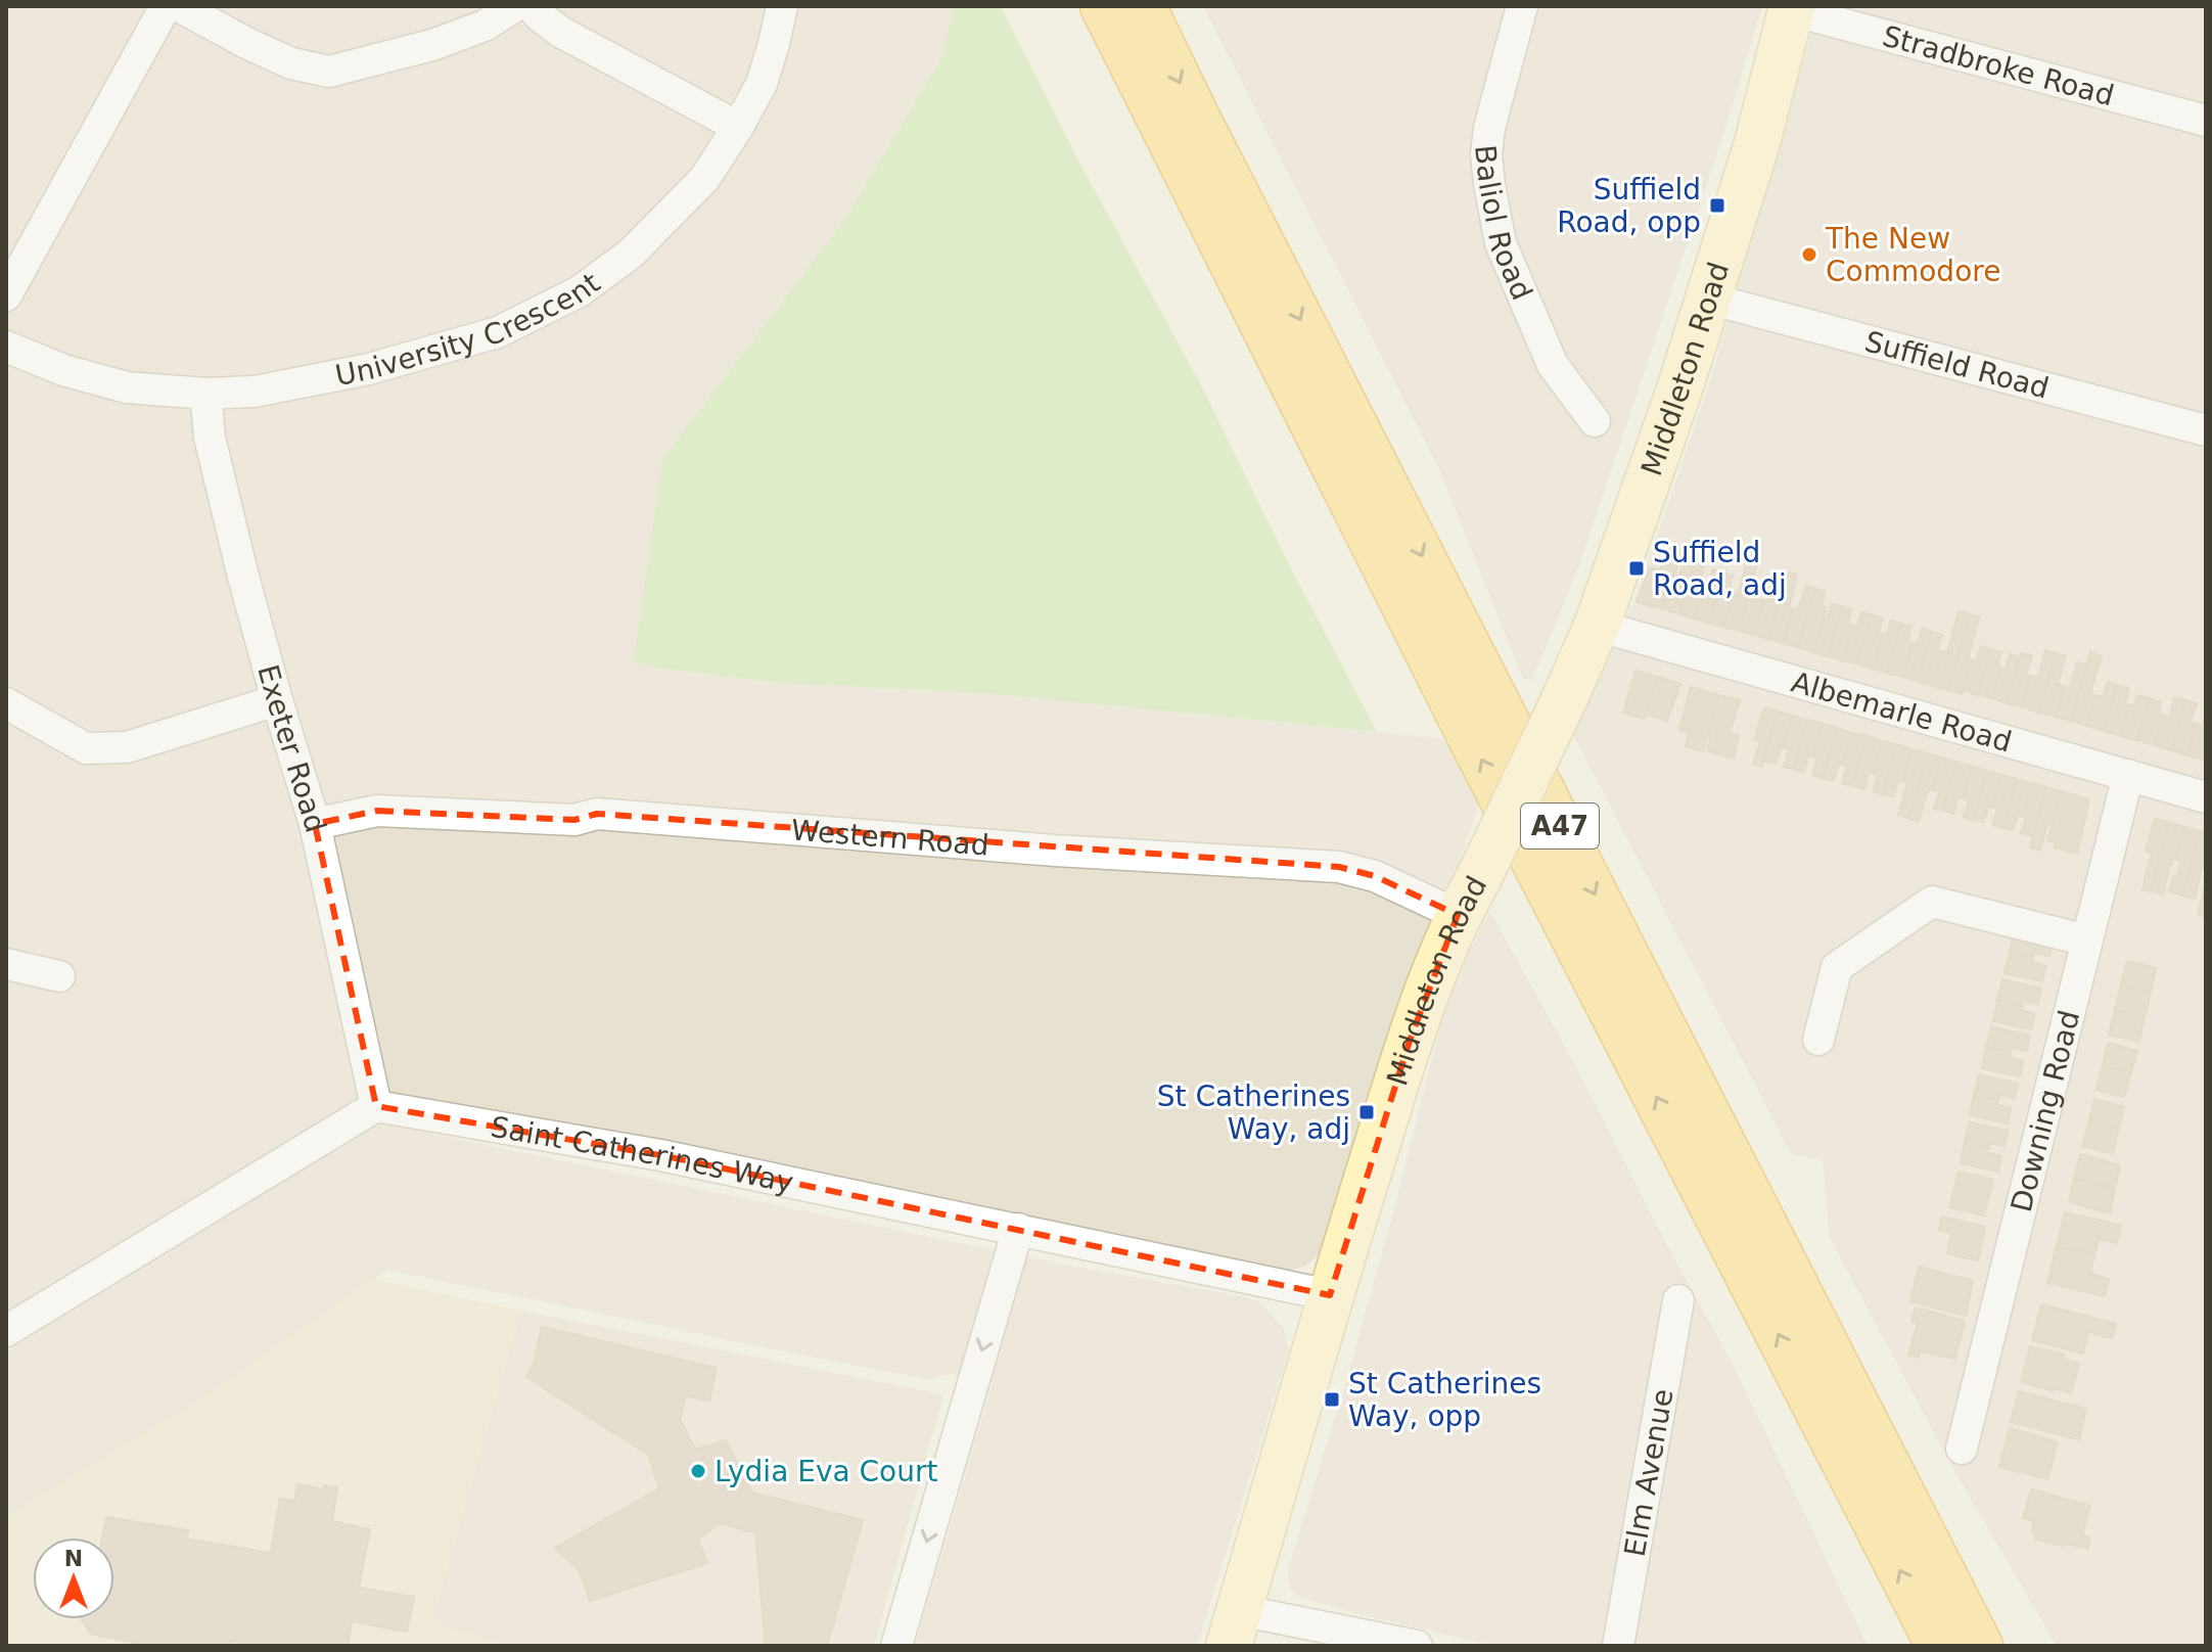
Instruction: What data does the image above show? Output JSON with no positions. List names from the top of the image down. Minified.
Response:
{"streets":{"highway":["A47"],"main road":["Middleton Road"],"street":["Stradbroke Road","Baliol Road","University Crescent","Suffield Road","Albemarle Road","Exeter Road","Western Road","Downing Road","Saint Catherines Way","Elm Avenue"]},"crossings":[["Stradbroke Road","Middleton Road"],["University Crescent","Exeter Road"],["Suffield Road","Middleton Road"],["Middleton Road","Albemarle Road"],["Middleton Road","Western Road"],["Middleton Road","Saint Catherines Way"],["Albemarle Road","Downing Road"],["Exeter Road","Western Road"],["Exeter Road","Saint Catherines Way"]],"places":{"transit":["Suffield Road, opp","Suffield Road, adj","St Catherines Way, adj","St Catherines Way, opp"],"other":["The New Commodore","Lydia Eva Court"]},"north":"top"}
